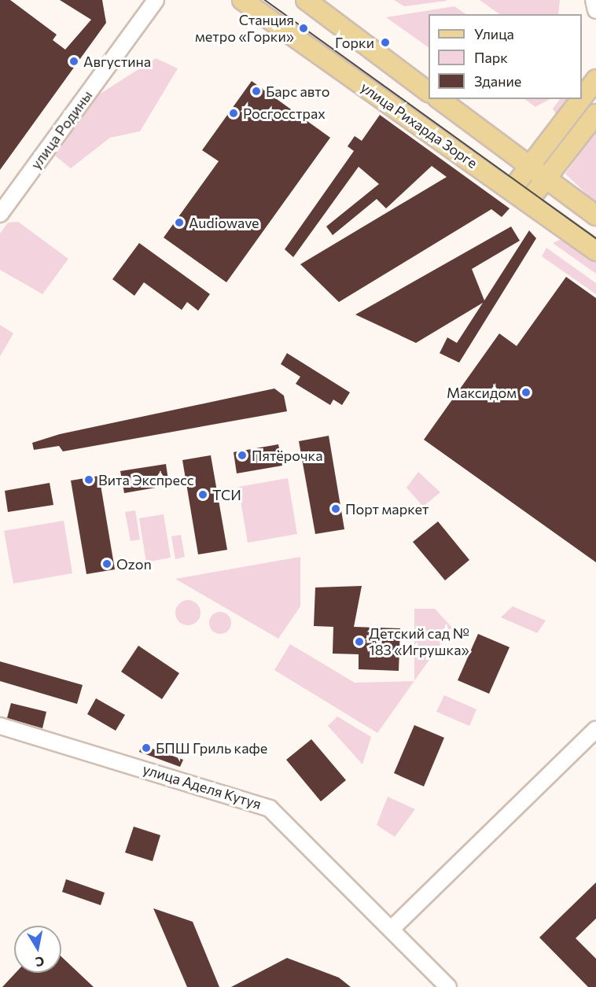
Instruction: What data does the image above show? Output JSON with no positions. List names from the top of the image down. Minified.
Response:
{"streets":{"main road":["улица Рихарда Зорге"],"street":["улица Родины","улица Аделя Кутуя"]},"places":["Станция метро «Горки»","Горки","Августина","Барс авто","Росгосстрах","Audiowave","Максидом","Пятёрочка","Вита Экспресс","ТСИ","Порт маркет","Ozon","Детский сад № 183 «Игрушка»","БПШ Гриль кафе"],"legend":["Улица","Парк","Здание"],"north":"bottom"}
